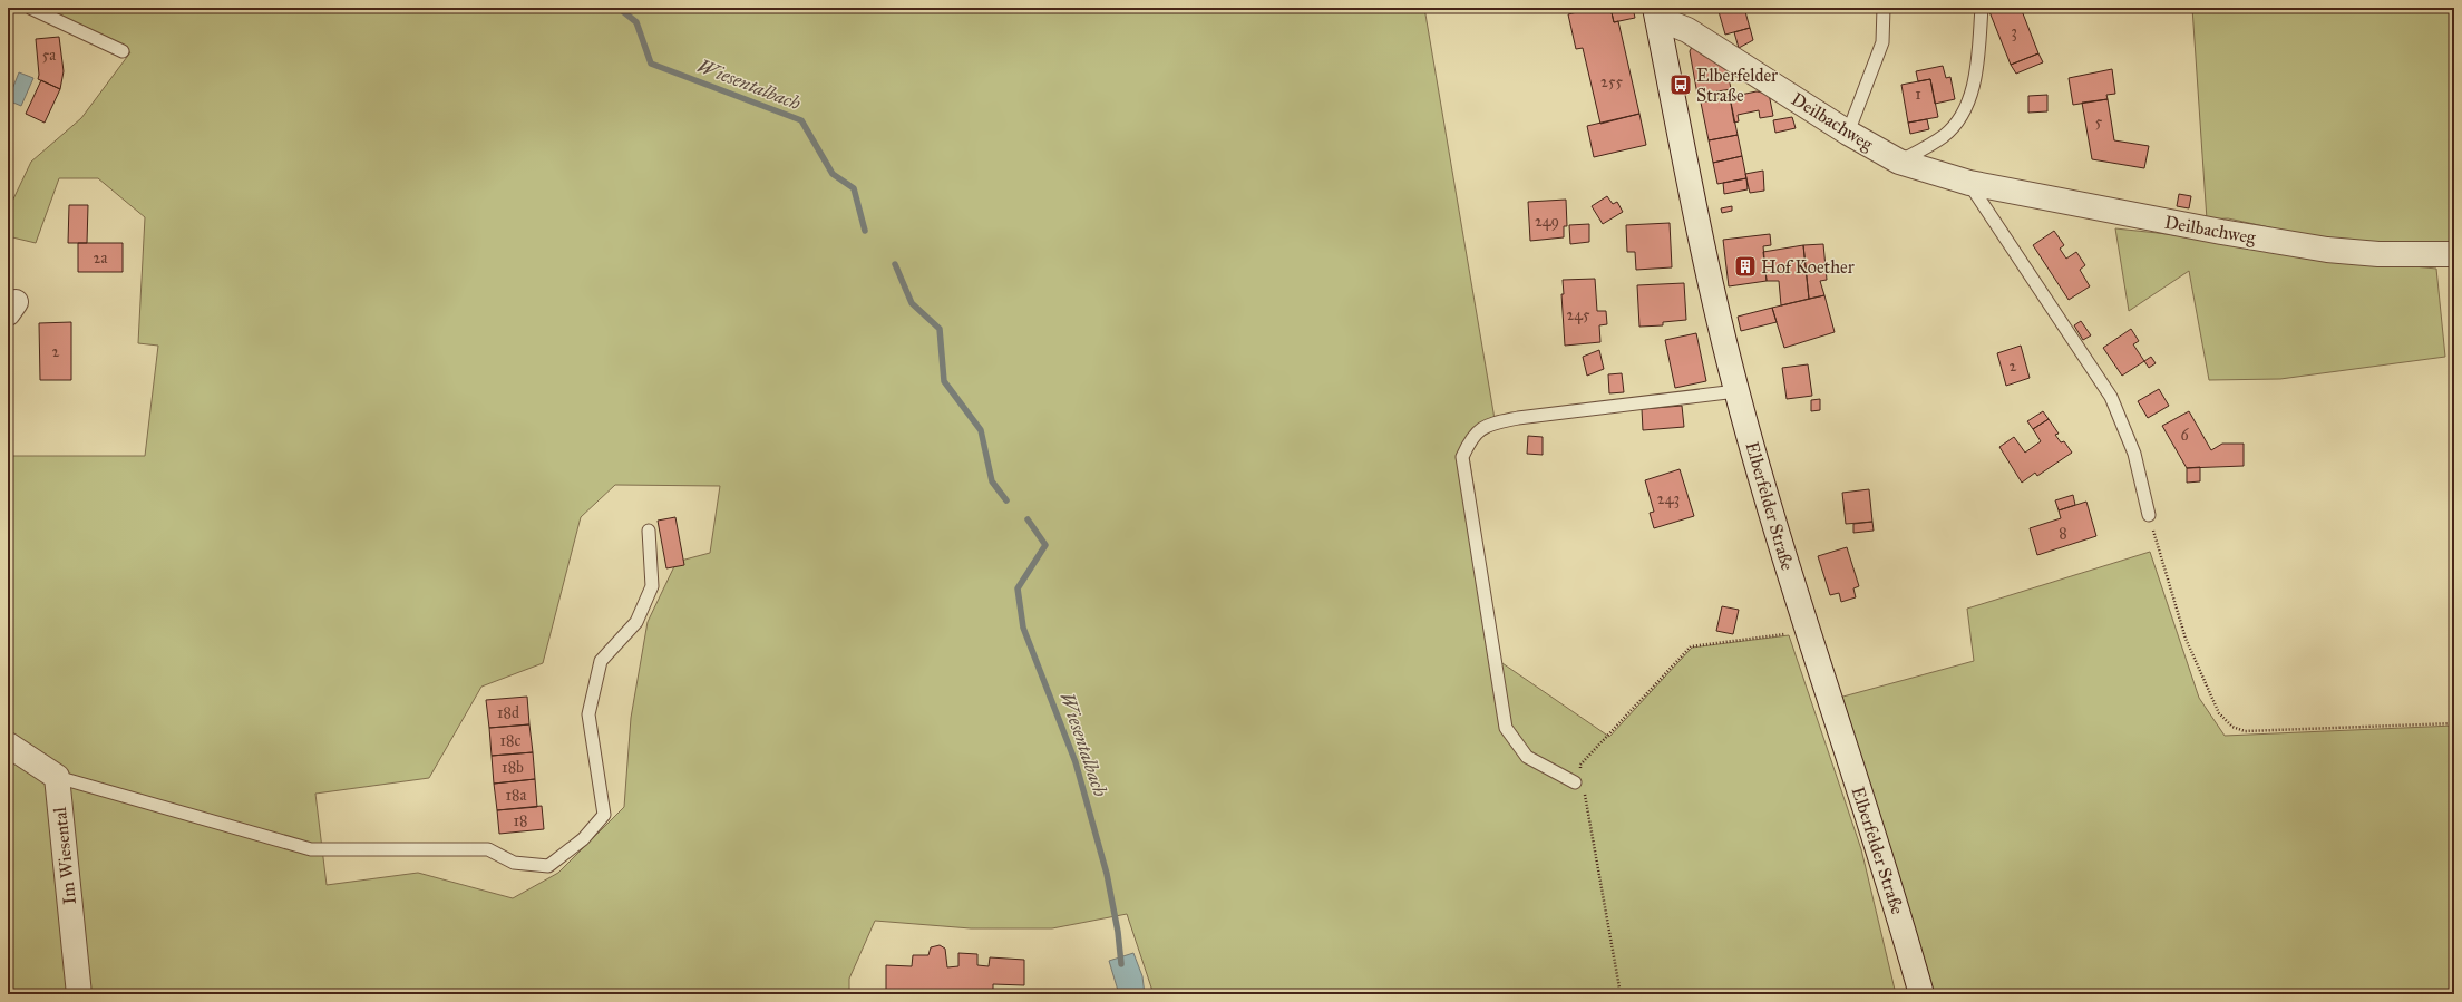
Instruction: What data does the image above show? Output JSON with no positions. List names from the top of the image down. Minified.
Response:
{"streets":{"street":["Deilbachweg","Elberfelder Straße","Im Wiesental"]},"crossings":[["Deilbachweg","Elberfelder Straße"]],"water":["Wiesentalbach"],"places":{"bus stop":["Elberfelder Straße"],"building":["Hof Koether"]},"house_numbers":["3","5a","255","1","5","249","2a","245","2","2","6","243","8","18d","18c","18b","18a","18"]}
